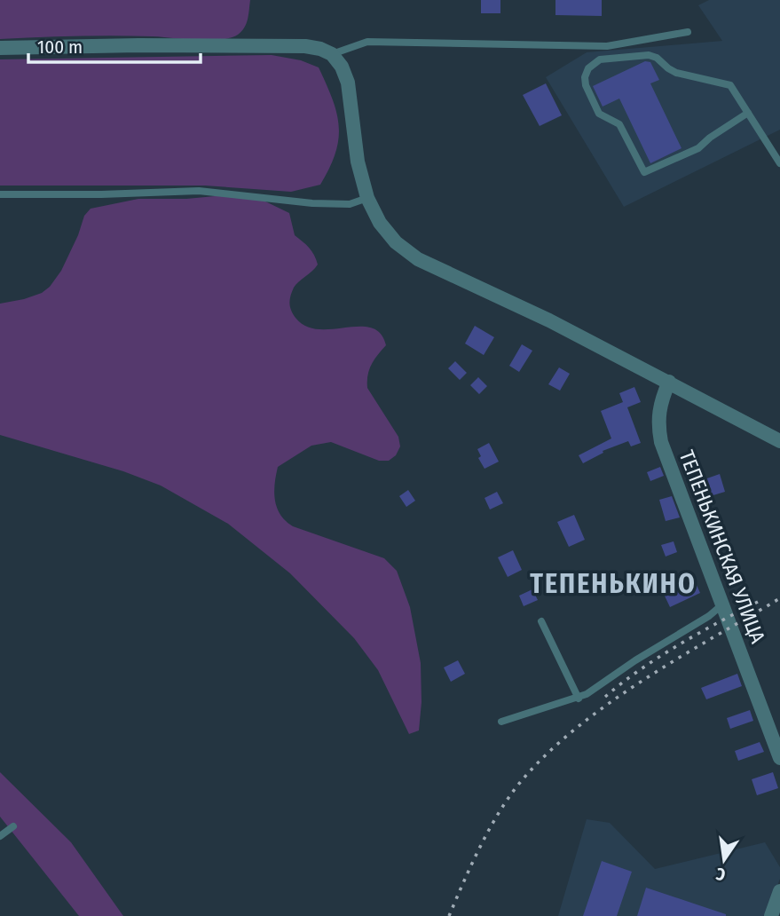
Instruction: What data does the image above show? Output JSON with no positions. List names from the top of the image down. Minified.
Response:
{"streets":{"street":["ТЕПЕНЬКИНСКАЯ УЛИЦА"]},"districts":["ТЕПЕНЬКИНО"],"scale_bar":"100 m","north":"bottom"}
